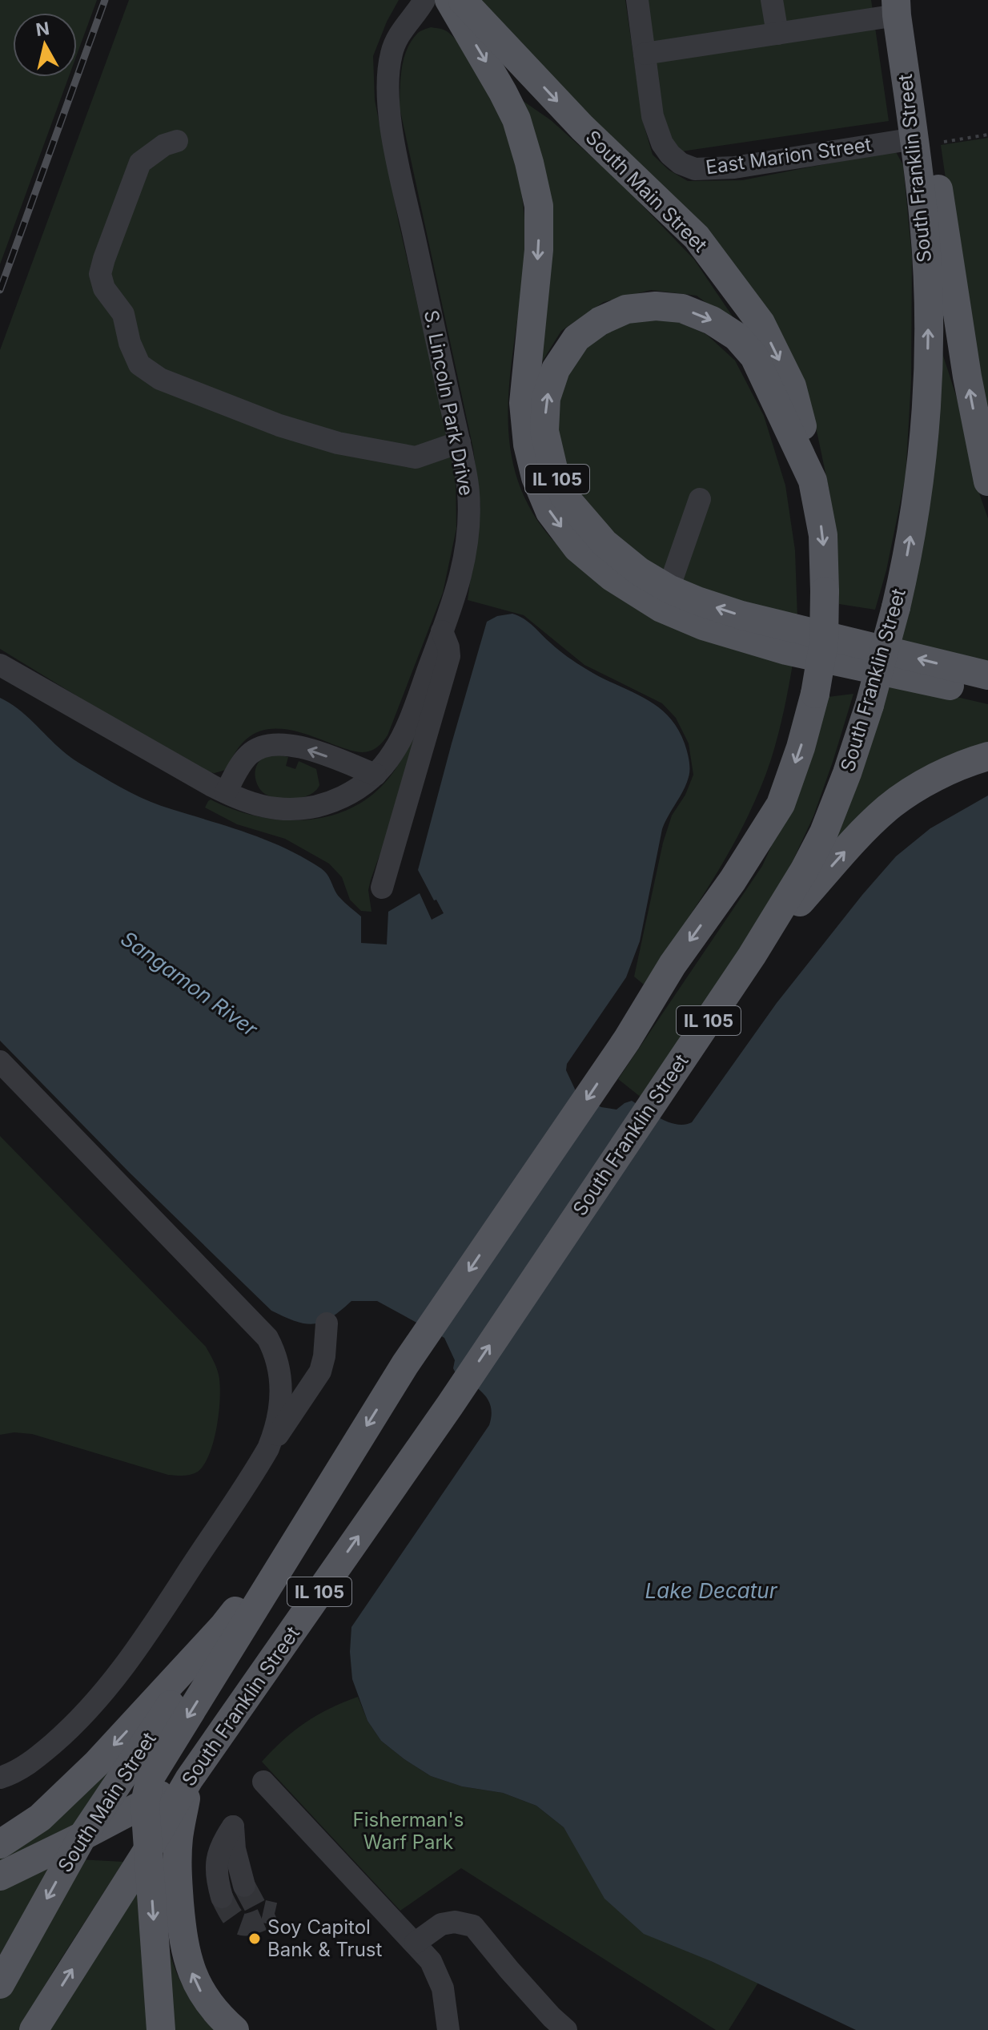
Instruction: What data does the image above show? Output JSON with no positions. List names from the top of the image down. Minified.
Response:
{"streets":{"main road":["South Franklin Street","South Main Street","IL 105"],"street":["East Marion Street","S. Lincoln Park Drive"]},"crossings":[["East Marion Street","South Franklin Street"],["South Franklin Street","IL 105"],["South Main Street","IL 105"]],"water":["Sangamon River","Lake Decatur"],"parks":["Fisherman's Warf Park"],"places":["Soy Capitol Bank & Trust"],"north":"top"}
